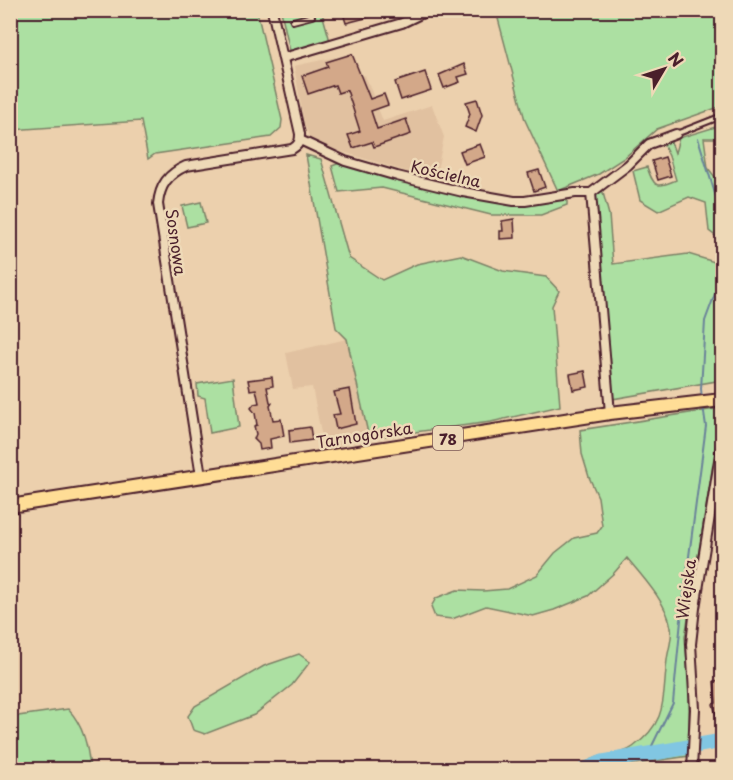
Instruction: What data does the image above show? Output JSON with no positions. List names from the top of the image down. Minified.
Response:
{"streets":{"main road":["Tarnogórska","78"],"street":["Kościelna","Sosnowa","Wiejska"]},"crossings":[["Kościelna","Sosnowa"],["Sosnowa","Tarnogórska"]],"north":"top right"}
